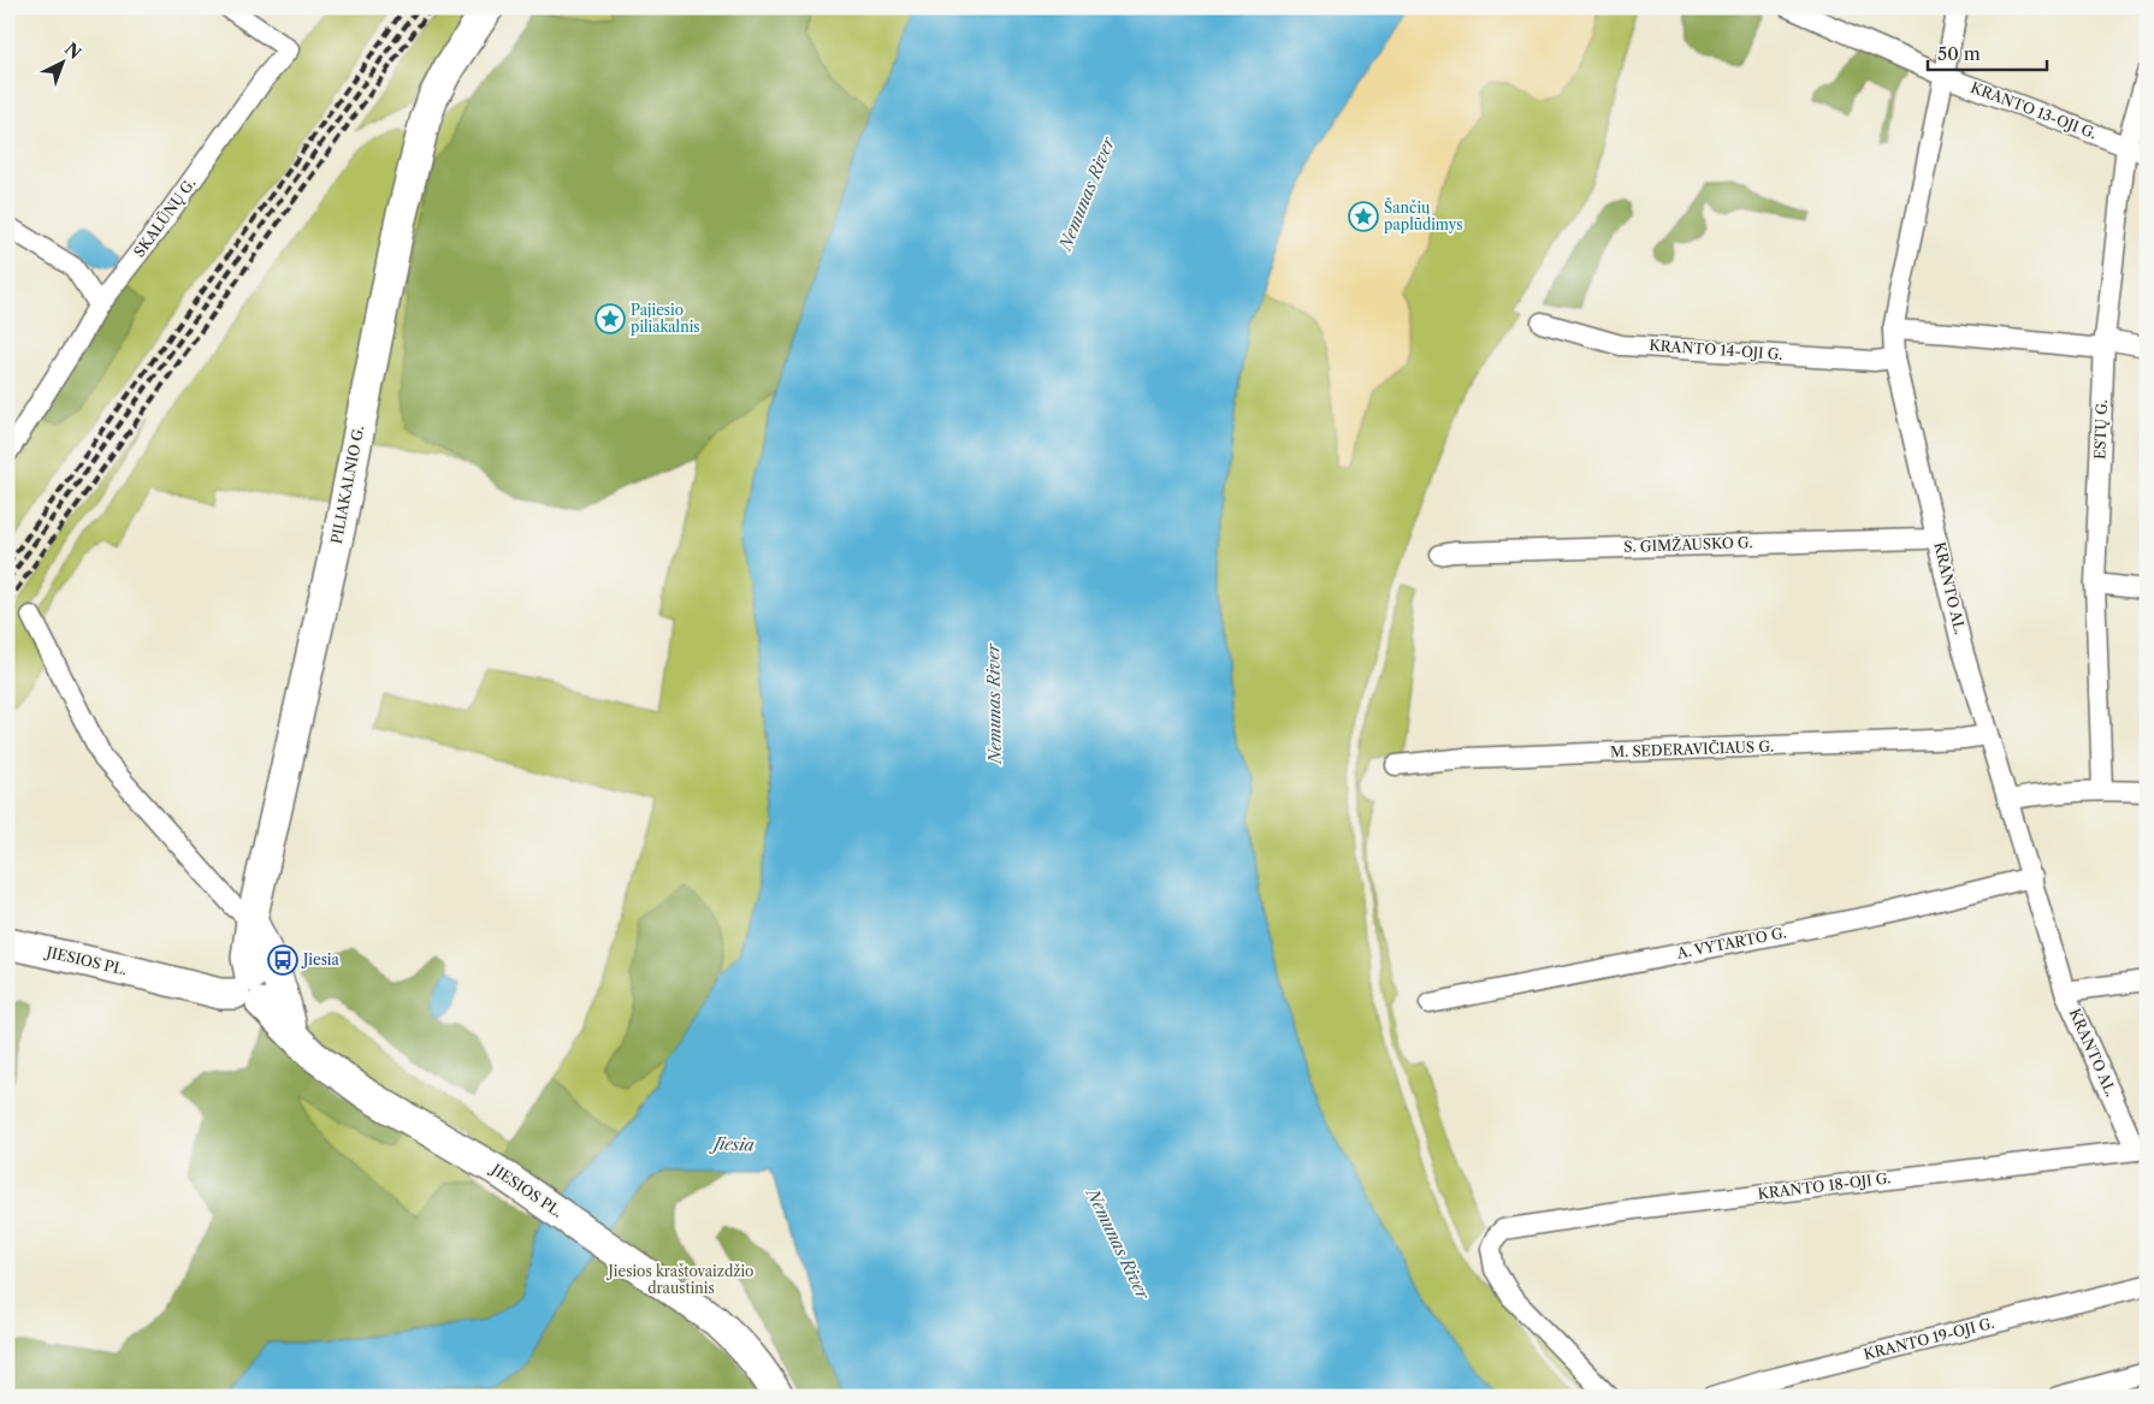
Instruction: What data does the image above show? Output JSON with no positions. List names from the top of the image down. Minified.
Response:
{"streets":{"main road":["PILIAKALNIO G.","JIESIOS PL."],"street":["KRANTO 13-OJI G.","SKALŪNŲ G.","KRANTO 14-OJI G.","ESTŲ G.","S. GIMŽAUSKO G.","KRANTO AL.","M. SEDERAVIČIAUS G.","A. VYTARTO G.","KRANTO 18-OJI G.","KRANTO 19-OJI G."]},"crossings":[["KRANTO 13-OJI G.","ESTŲ G."],["KRANTO 13-OJI G.","KRANTO AL."],["KRANTO 14-OJI G.","KRANTO AL."],["PILIAKALNIO G.","JIESIOS PL."],["S. GIMŽAUSKO G.","KRANTO AL."],["KRANTO AL.","M. SEDERAVIČIAUS G."],["KRANTO AL.","A. VYTARTO G."],["KRANTO AL.","KRANTO 18-OJI G."]],"water":["Nemunas River","Jiesia"],"parks":["Jiesios kraštovaizdžio draustinis"],"places":{"place":["Šančių paplūdimys","Pajiesio piliakalnis"],"bus stop":["Jiesia"]},"scale_bar":"50 m","north":"top right"}
